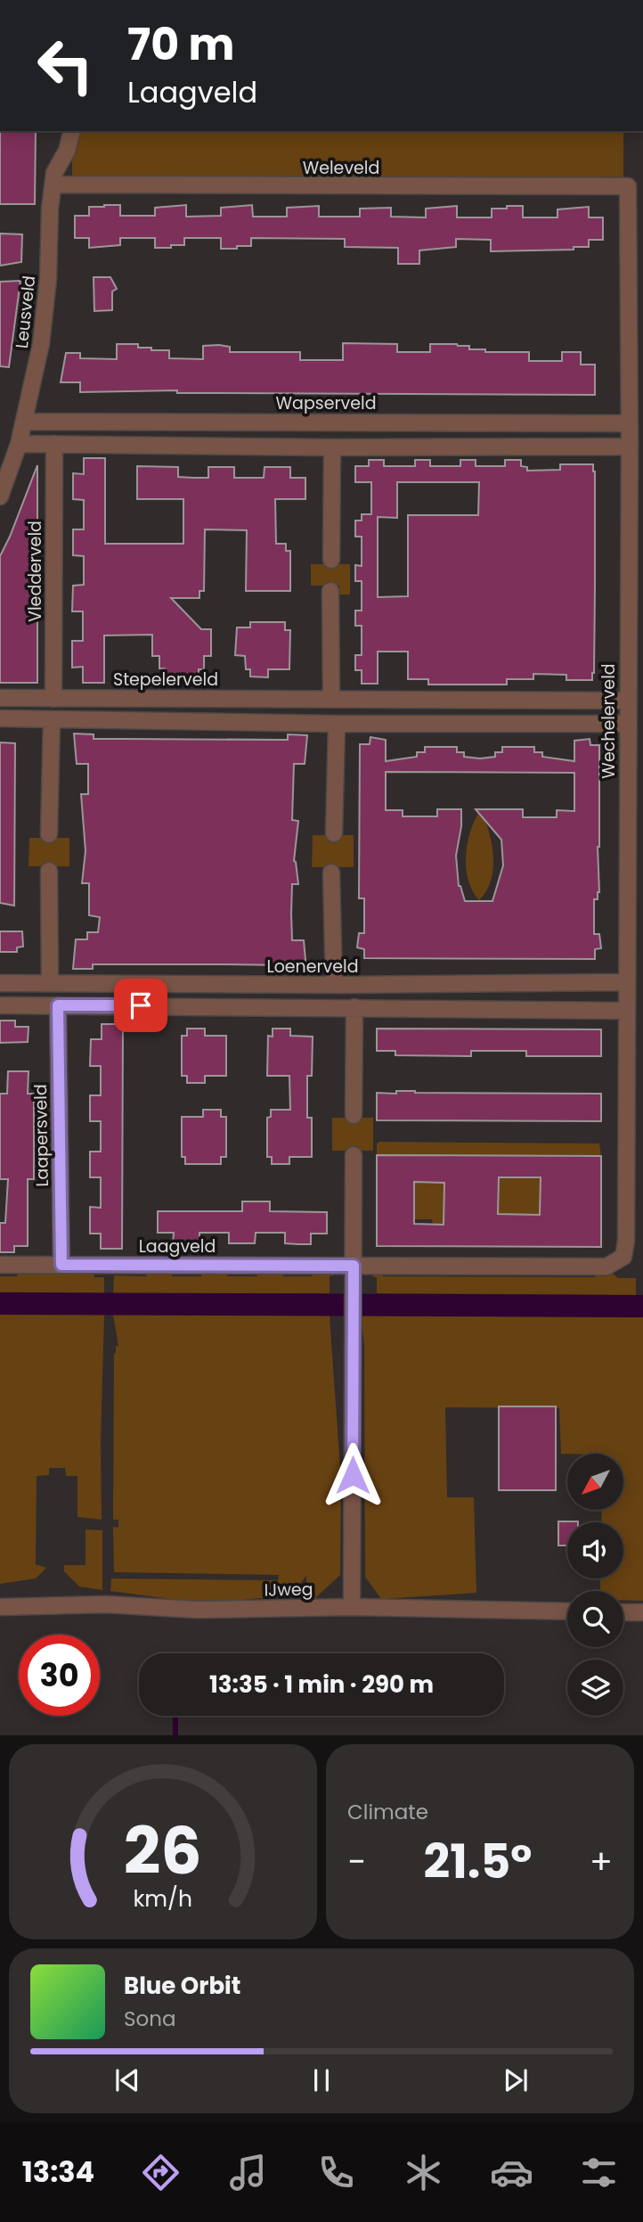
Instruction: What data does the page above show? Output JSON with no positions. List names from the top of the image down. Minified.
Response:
{"streets":{"street":["Weleveld","Leusveld","Wapserveld","Vledderveld","Stepelerveld","Wechelerveld","Loenerveld","Laapersveld","Laagveld","IJweg"]},"crossings":[["Weleveld","Leusveld"],["Weleveld","Wechelerveld"],["Leusveld","Wapserveld"],["Wapserveld","Wechelerveld"],["Vledderveld","Stepelerveld"],["Stepelerveld","Wechelerveld"],["Wechelerveld","Loenerveld"],["Wechelerveld","Laagveld"],["Laapersveld","Laagveld"]],"north":"bottom left","page":{"turn":["70 m","Laagveld"],"limit":"30","trip":"13:35 · 1 min · 290 m","tile":"Climate","heat":["−","21.5°","+"],"song":["Blue Orbit","Sona"],"tabs":"13:34","gauge":["26","km/h"]}}
